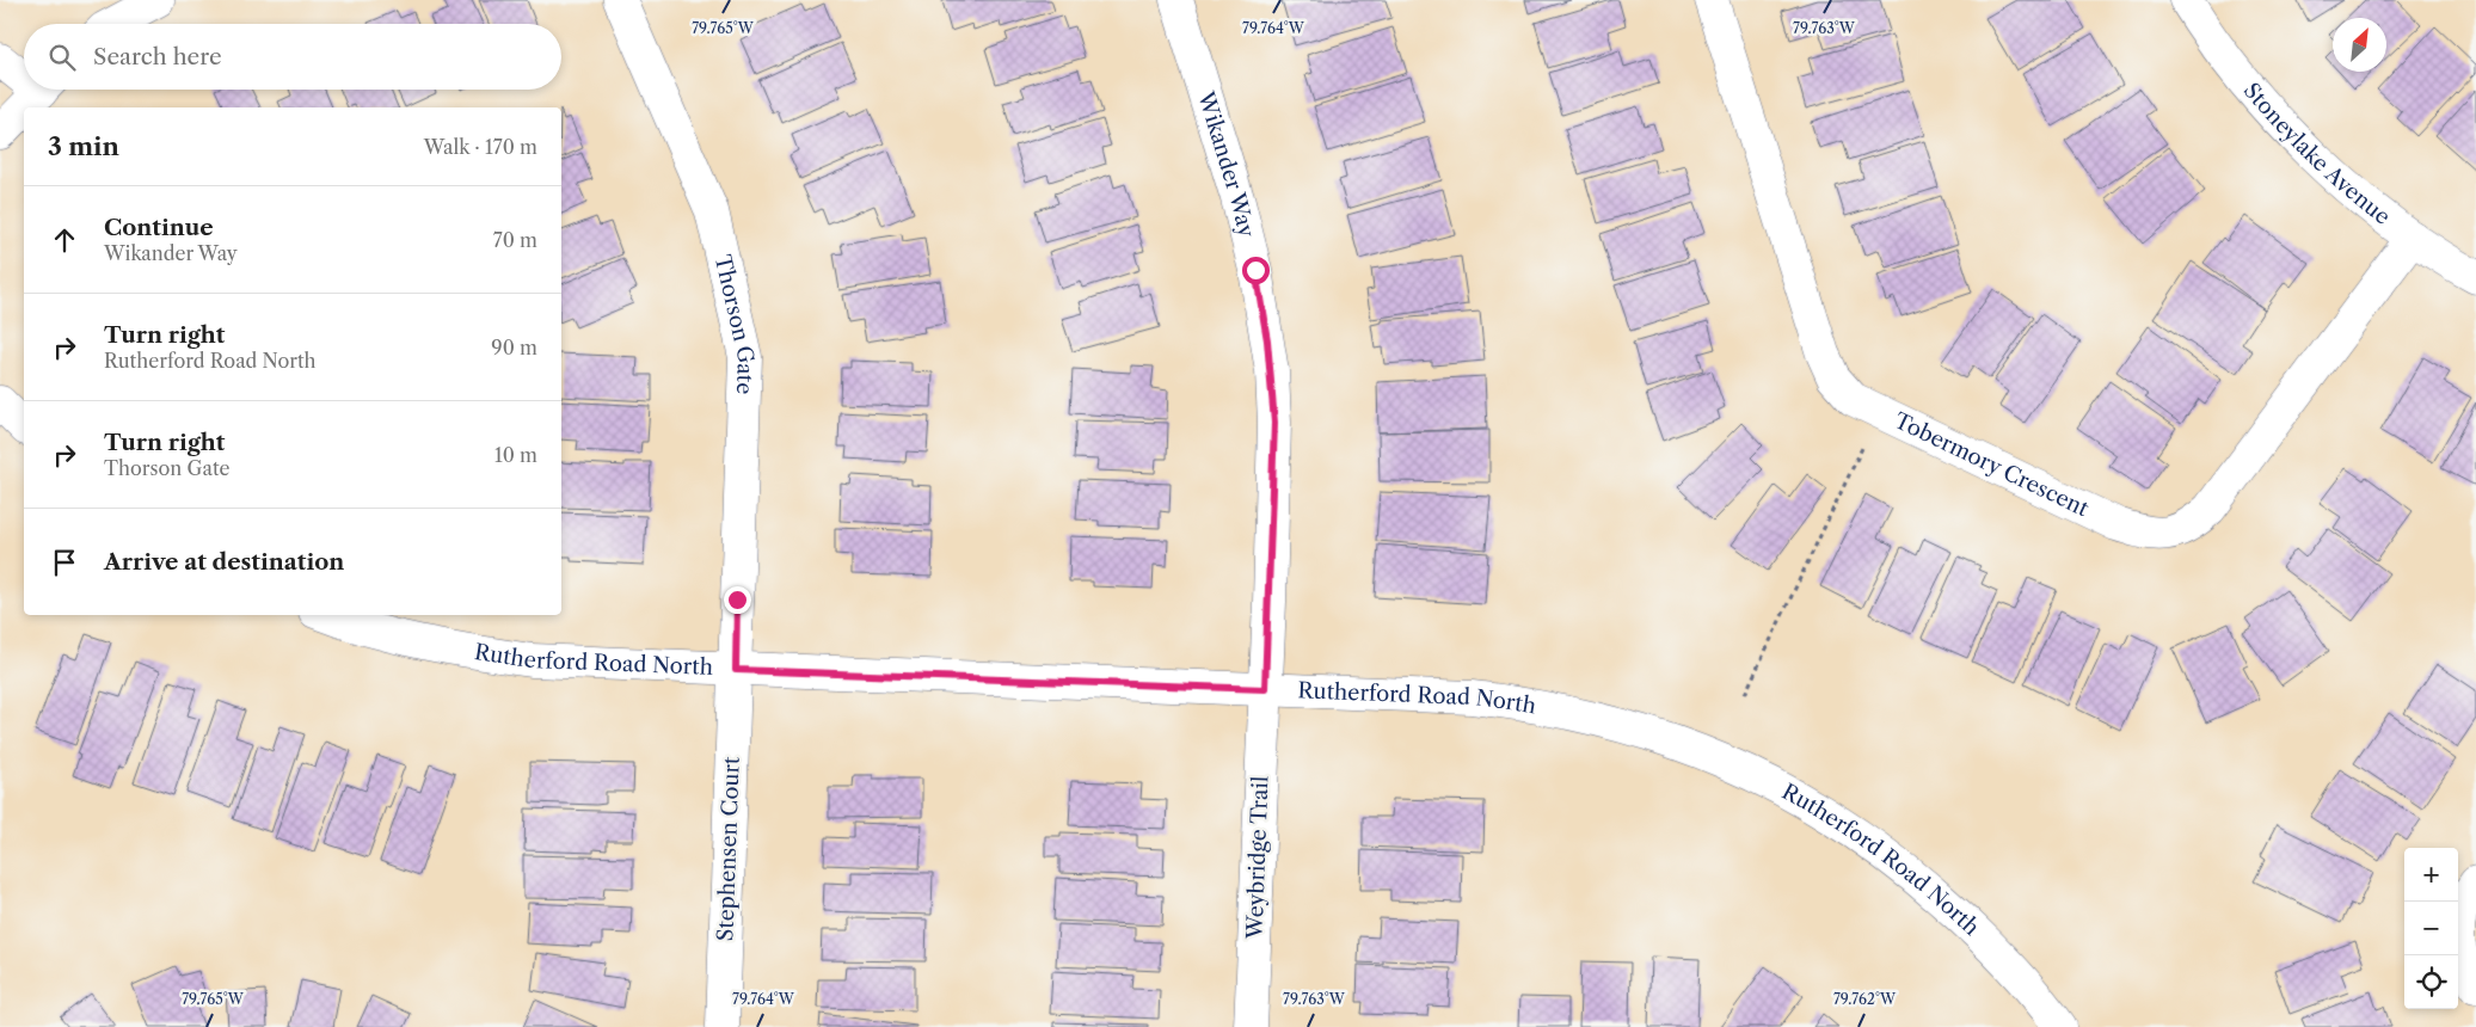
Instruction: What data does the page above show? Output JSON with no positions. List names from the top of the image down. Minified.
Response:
{"streets":{"street":["Stoneylake Avenue","Wikander Way","Thorson Gate","Tobermory Crescent","Rutherford Road North","Stephensen Court","Weybridge Trail"]},"crossings":[["Stoneylake Avenue","Tobermory Crescent"],["Wikander Way","Rutherford Road North"],["Wikander Way","Weybridge Trail"],["Thorson Gate","Rutherford Road North"],["Thorson Gate","Stephensen Court"],["Rutherford Road North","Stephensen Court"],["Rutherford Road North","Weybridge Trail"]],"north":"top right","page":{"search":"Search here","heading":["3 min","Walk · 170 m"],"list":[["Continue","Wikander Way","70 m"],["Turn right","Rutherford Road North","90 m"],["Turn right","Thorson Gate","10 m"],"Arrive at destination"],"map_buttons":["+","−"]},"coordinates":["79.765°W","79.764°W","79.763°W","79.762°W"]}
